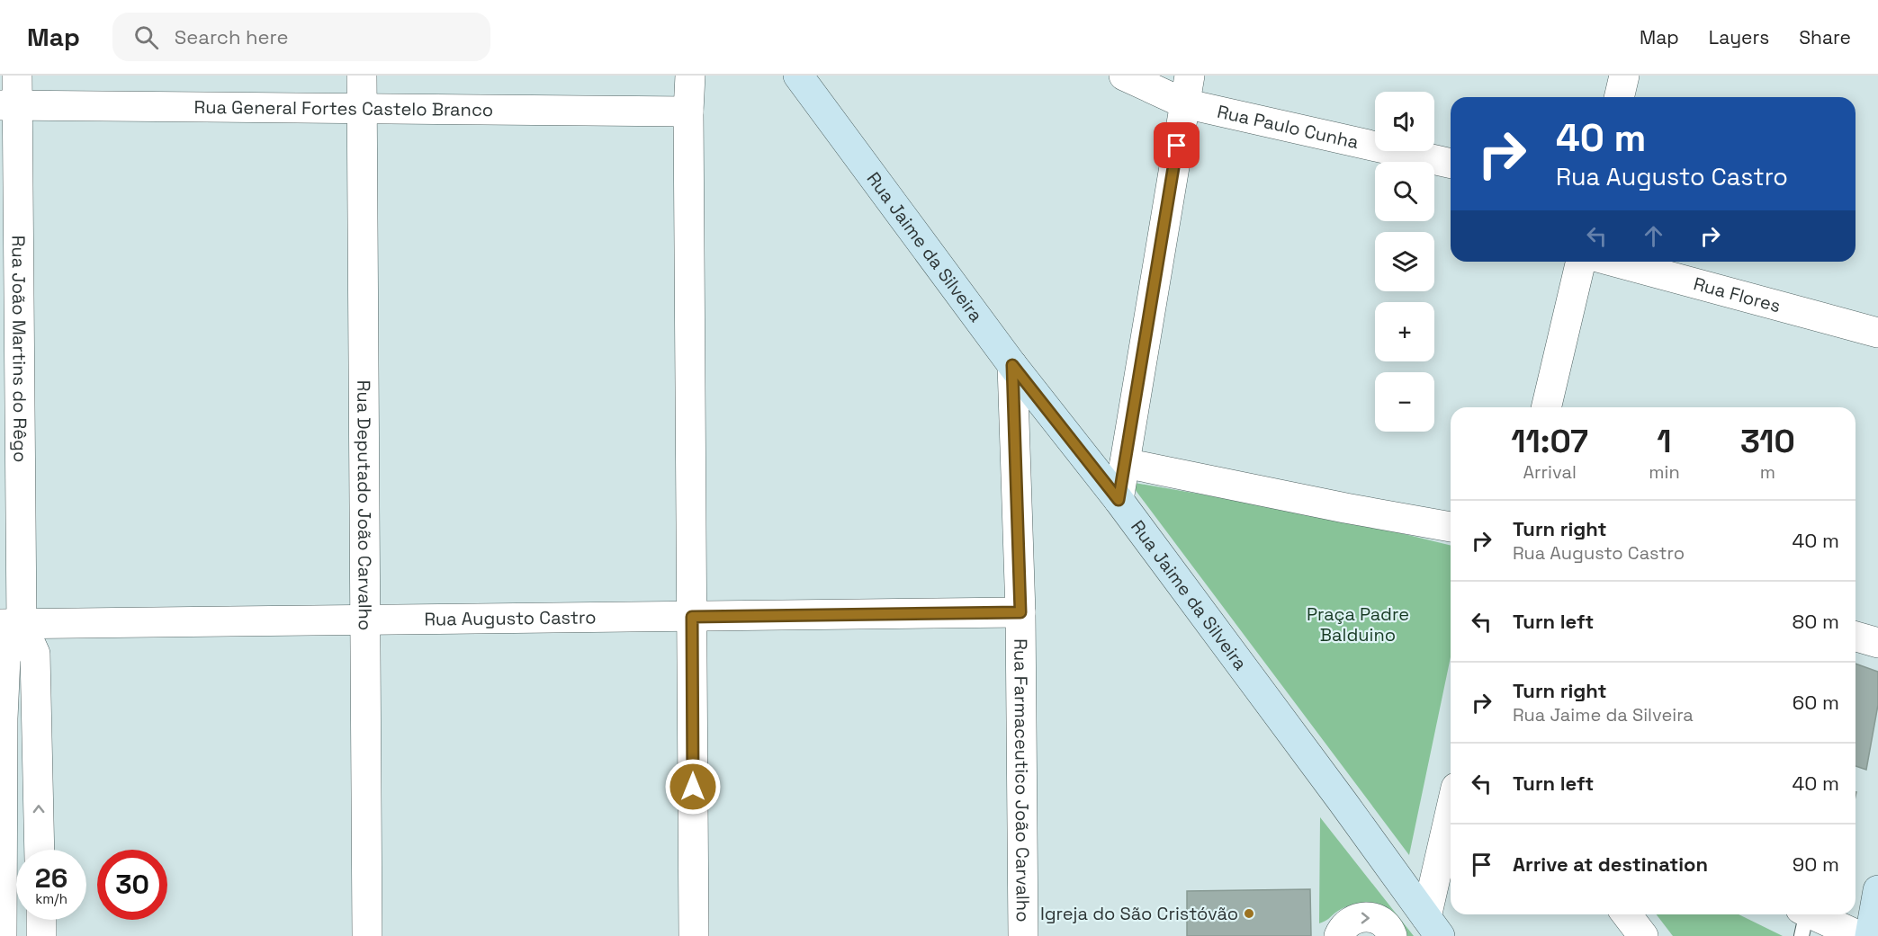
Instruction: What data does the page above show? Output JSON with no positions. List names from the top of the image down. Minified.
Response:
{"streets":{"street":["Rua General Fortes Castelo Branco","Rua Paulo Cunha","Rua Jaime da Silveira","Rua Flores","Rua João Martins do Rêgo","Rua Deputado João Carvalho","Rua Augusto Castro","Rua Farmaceutico João Carvalho"]},"crossings":[["Rua General Fortes Castelo Branco","Rua João Martins do Rêgo"],["Rua General Fortes Castelo Branco","Rua Deputado João Carvalho"],["Rua Jaime da Silveira","Rua Farmaceutico João Carvalho"],["Rua João Martins do Rêgo","Rua Augusto Castro"],["Rua Deputado João Carvalho","Rua Augusto Castro"],["Rua Augusto Castro","Rua Farmaceutico João Carvalho"]],"parks":["Praça Padre Balduino"],"places":["Igreja do São Cristóvão"],"page":{"header":"Map","search":"Search here","nav":["Map","Layers","Share"],"map_buttons":["+","−"],"turn":["40 m","Rua Augusto Castro"],"eta":["11:07","Arrival","1","min","310","m"],"list":[{"name":"Turn right","note":"Rua Augusto Castro","value":"40 m"},{"name":"Turn left","value":"80 m"},{"name":"Turn right","note":"Rua Jaime da Silveira","value":"60 m"},{"name":"Turn left","value":"40 m"},{"name":"Arrive at destination","value":"90 m"}],"speed":"26 km/h","limit":"30"}}
